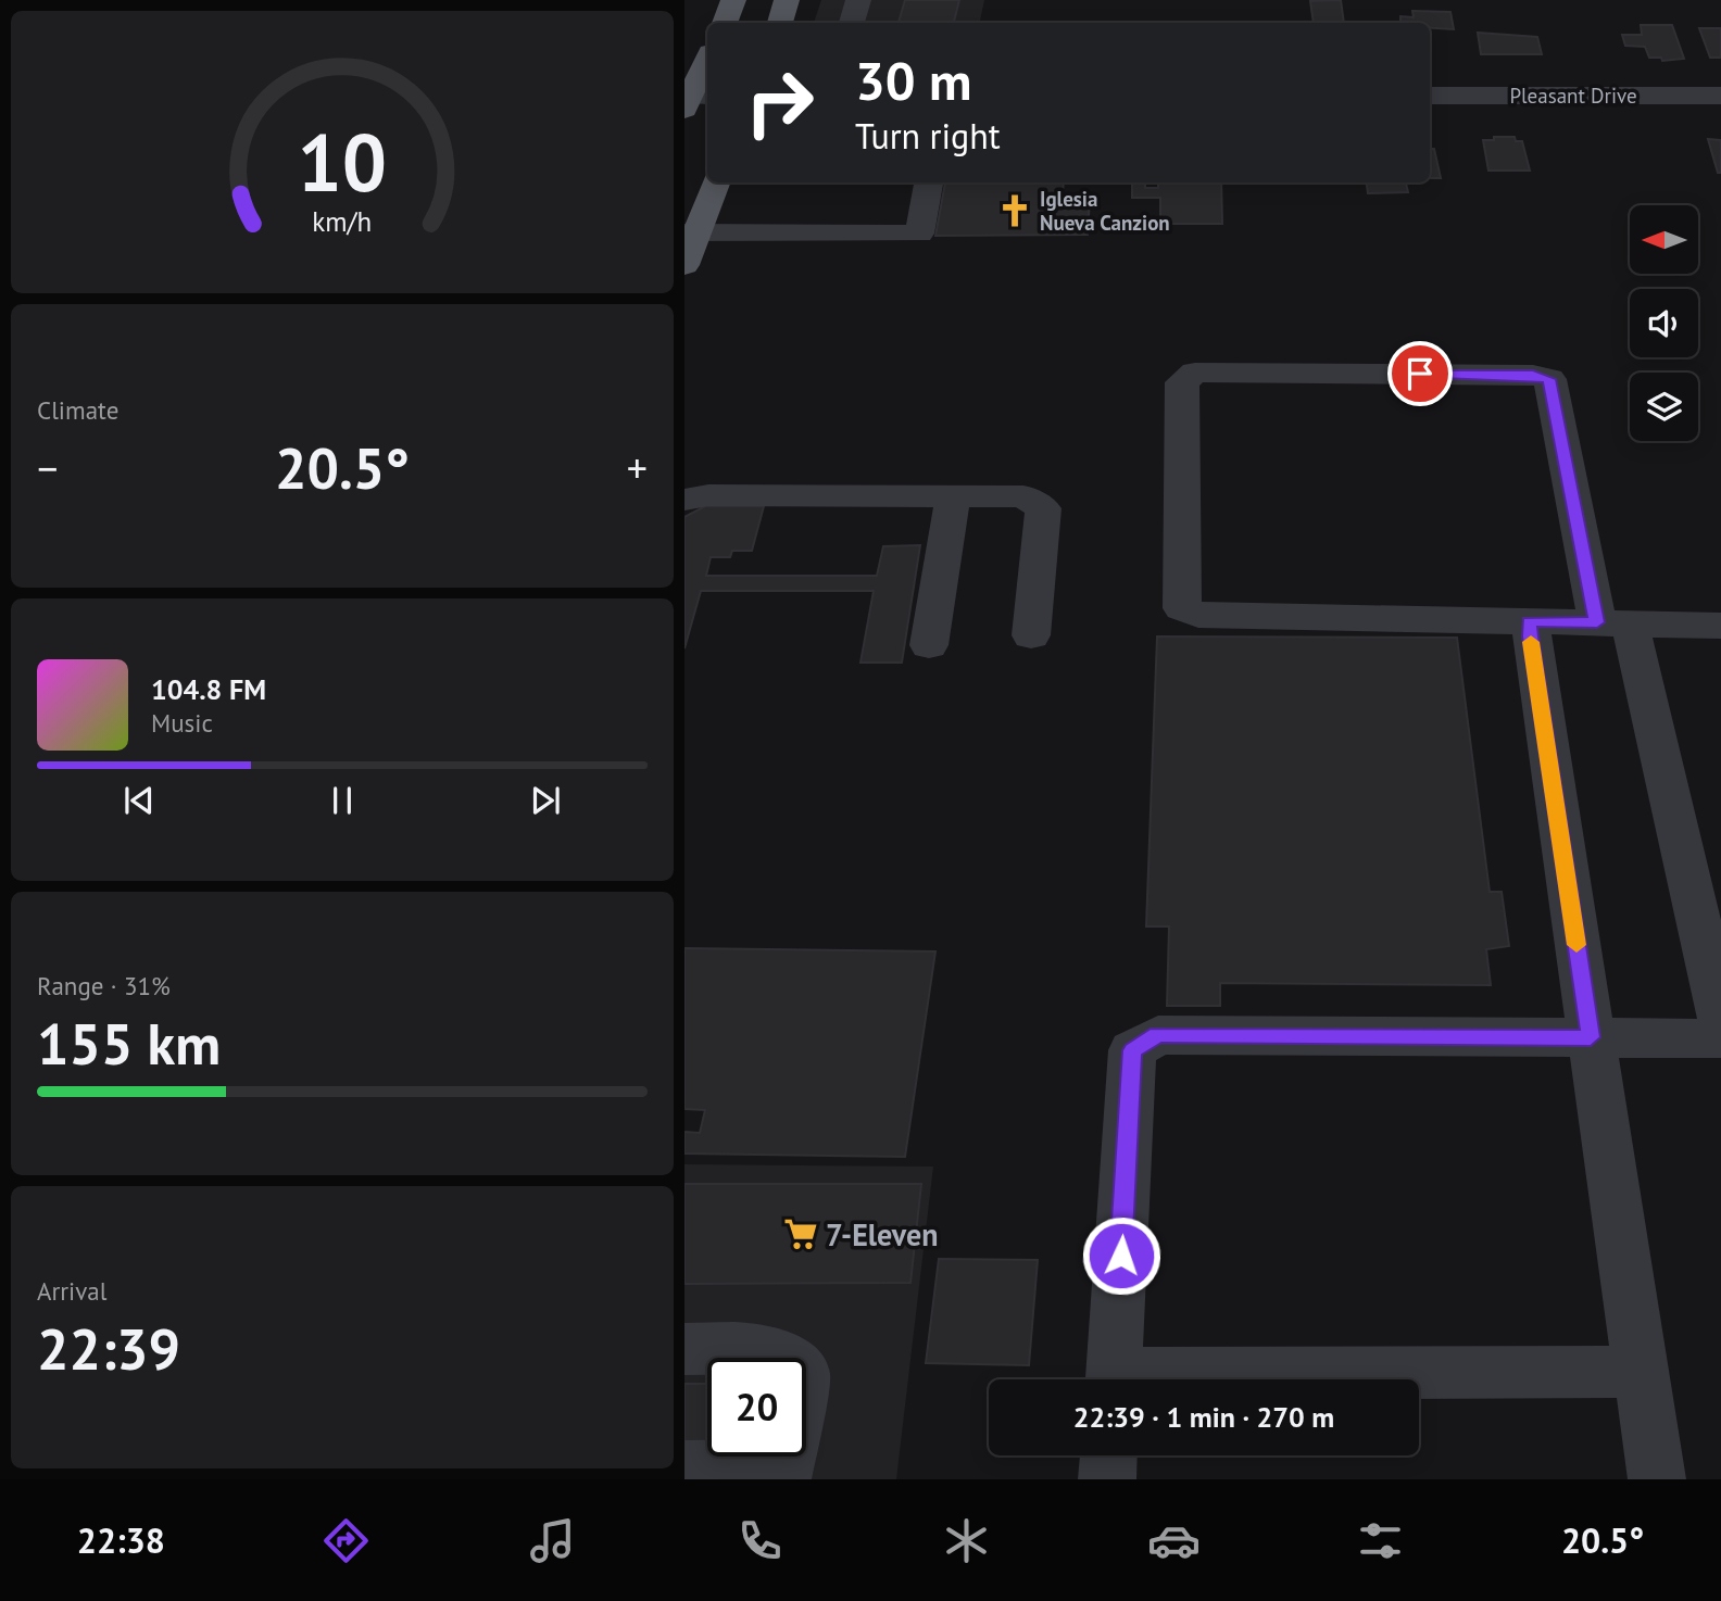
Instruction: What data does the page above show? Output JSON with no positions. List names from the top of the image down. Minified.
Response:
{"streets":{"street":["Pleasant Drive"]},"places":{"church":["Iglesia Nueva Canzion"],"supermarket":["7-Eleven"]},"north":"left","page":{"turn":["30 m","Turn right"],"tile":["Climate",["Range · 31%","155 km"],["Arrival","22:39"]],"heat":["−","20.5°","+"],"song":["104.8 FM","Music"],"limit":"20","trip":"22:39 · 1 min · 270 m","tabs":["22:38","20.5°"],"gauge":["10","km/h"]}}
